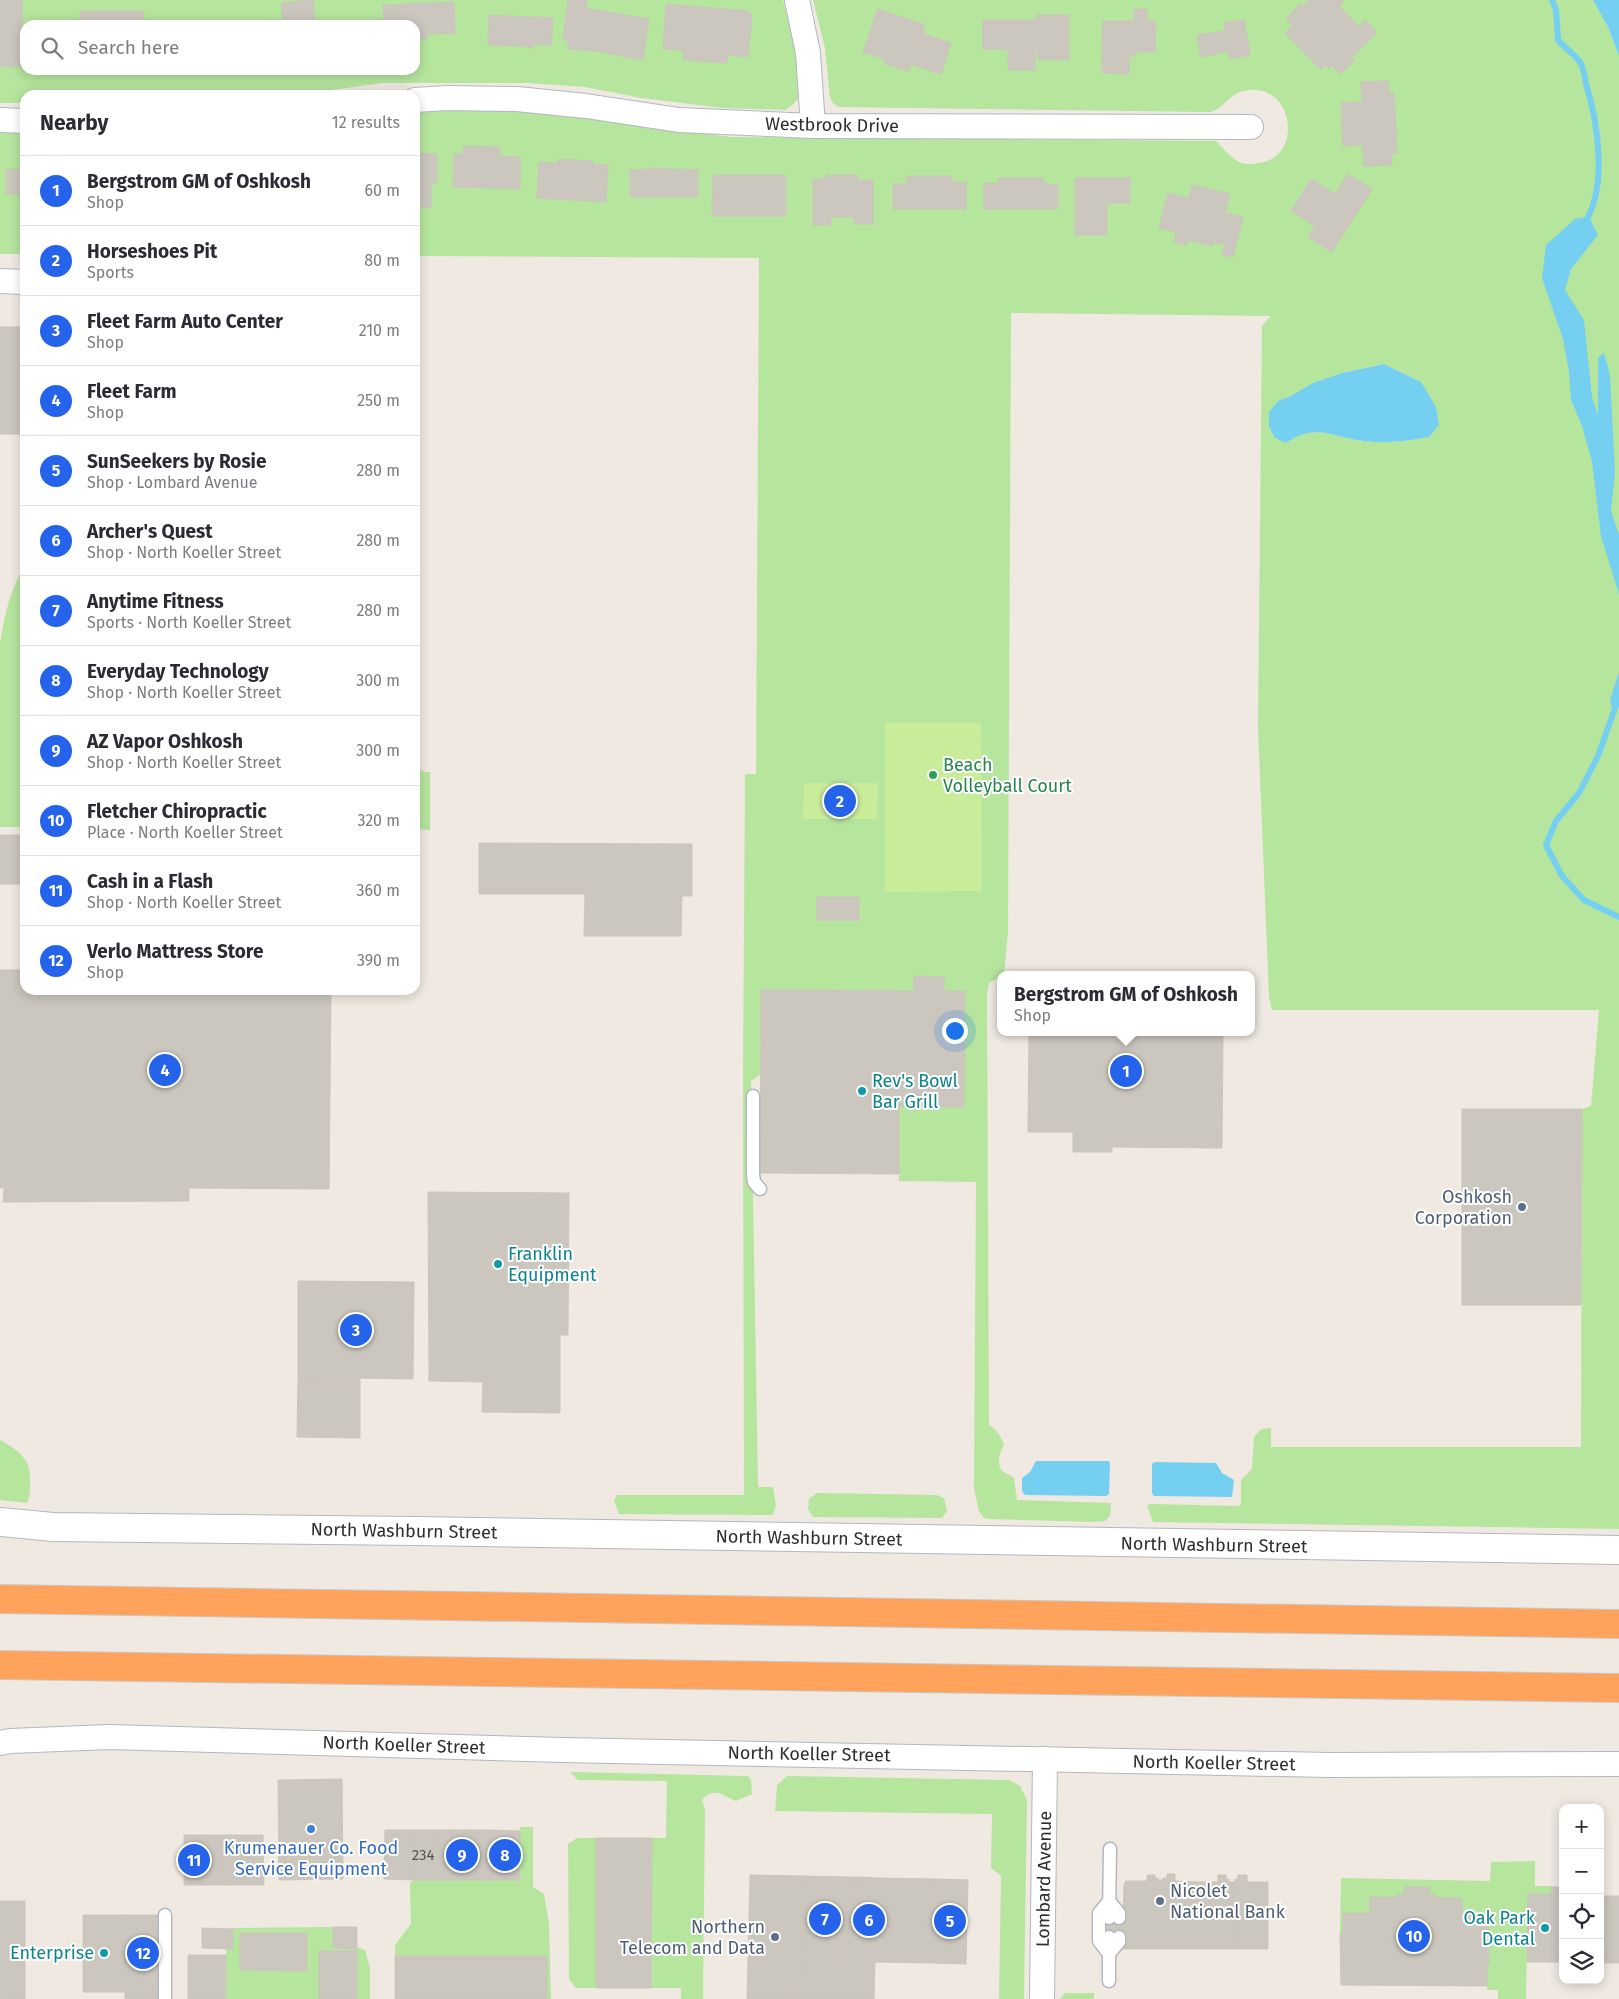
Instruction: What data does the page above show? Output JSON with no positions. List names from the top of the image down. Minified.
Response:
{"streets":{"street":["Westbrook Drive","North Washburn Street","North Koeller Street","Lombard Avenue"]},"crossings":[["North Koeller Street","Lombard Avenue"]],"places":["Beach Volleyball Court","Rev's Bowl Bar Grill","Oshkosh Corporation","Franklin Equipment","Krumenauer Co. Food Service Equipment","Nicolet National Bank","Oak Park Dental","Northern Telecom and Data","Enterprise"],"house_numbers":["234"],"page":{"search":"Search here","heading":["Nearby","12 results"],"list":[{"mark":"1","name":"Bergstrom GM of Oshkosh","note":"Shop","value":"60 m"},{"mark":"2","name":"Horseshoes Pit","note":"Sports","value":"80 m"},{"mark":"3","name":"Fleet Farm Auto Center","note":"Shop","value":"210 m"},{"mark":"4","name":"Fleet Farm","note":"Shop","value":"250 m"},{"mark":"5","name":"SunSeekers by Rosie","note":"Shop · Lombard Avenue","value":"280 m"},{"mark":"6","name":"Archer's Quest","note":"Shop · North Koeller Street","value":"280 m"},{"mark":"7","name":"Anytime Fitness","note":"Sports · North Koeller Street","value":"280 m"},{"mark":"8","name":"Everyday Technology","note":"Shop · North Koeller Street","value":"300 m"},{"mark":"9","name":"AZ Vapor Oshkosh","note":"Shop · North Koeller Street","value":"300 m"},{"mark":"10","name":"Fletcher Chiropractic","note":"Place · North Koeller Street","value":"320 m"},{"mark":"11","name":"Cash in a Flash","note":"Shop · North Koeller Street","value":"360 m"},{"mark":"12","name":"Verlo Mattress Store","note":"Shop","value":"390 m"}],"pins":["2","4","1","3","8","9","11","7","6","5","10","12"],"popup":["Bergstrom GM of Oshkosh","Shop"],"map_buttons":["+","−"]}}
